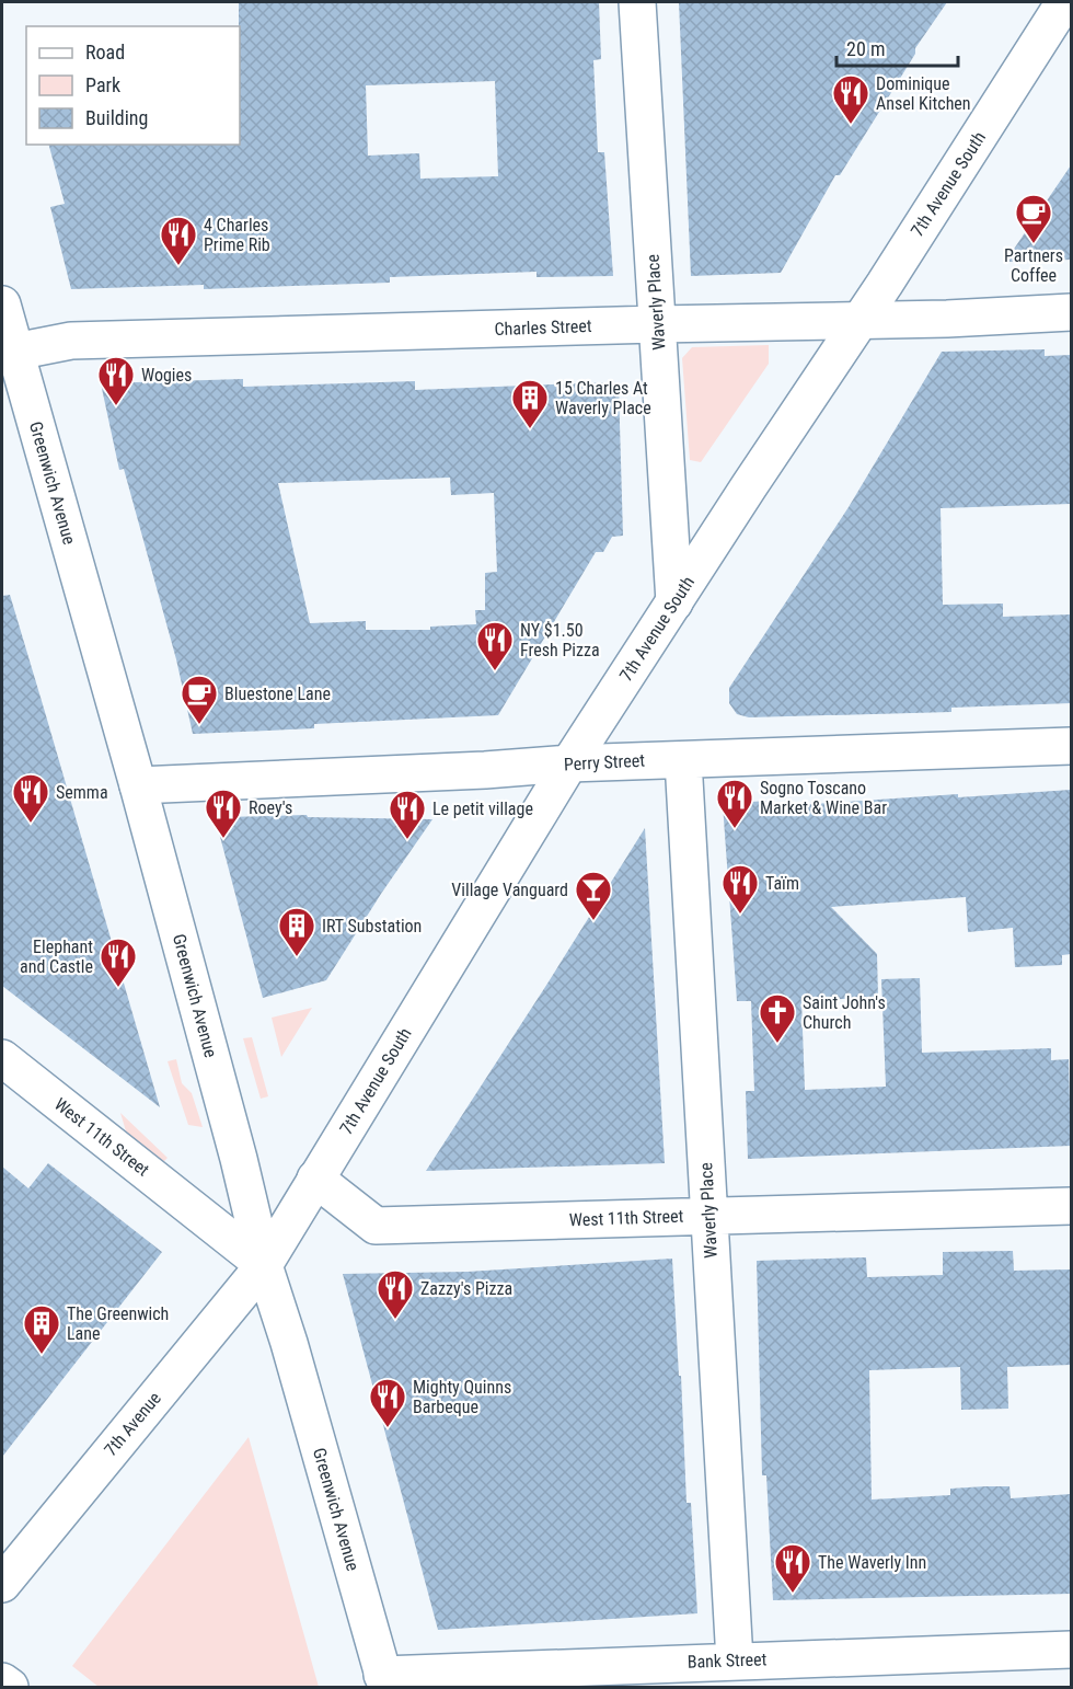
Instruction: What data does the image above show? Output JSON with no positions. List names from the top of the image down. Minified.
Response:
{"streets":{"street":["7th Avenue South","Waverly Place","Charles Street","Greenwich Avenue","Perry Street","West 11th Street","7th Avenue","Bank Street"]},"crossings":[["7th Avenue South","Waverly Place"],["7th Avenue South","Charles Street"],["7th Avenue South","Greenwich Avenue"],["7th Avenue South","Perry Street"],["7th Avenue South","West 11th Street"],["7th Avenue South","7th Avenue"],["Waverly Place","Charles Street"],["Waverly Place","Perry Street"],["Waverly Place","West 11th Street"],["Waverly Place","Bank Street"],["Charles Street","Greenwich Avenue"],["Greenwich Avenue","Perry Street"],["Greenwich Avenue","West 11th Street"],["Greenwich Avenue","7th Avenue"],["Greenwich Avenue","Bank Street"],["West 11th Street","7th Avenue"]],"places":{"restaurant":["Dominique Ansel Kitchen","4 Charles Prime Rib","Wogies","NY $1.50 Fresh Pizza","Semma","Sogno Toscano Market & Wine Bar","Roey's","Le petit village","Taïm","Elephant and Castle","Zazzy's Pizza","Mighty Quinns Barbeque","The Waverly Inn"],"cafe":["Partners Coffee","Bluestone Lane"],"building":["15 Charles At Waverly Place","IRT Substation","The Greenwich Lane"],"bar":["Village Vanguard"],"church":["Saint John's Church"]},"legend":["Road","Park","Building"],"scale_bar":"20 m"}
